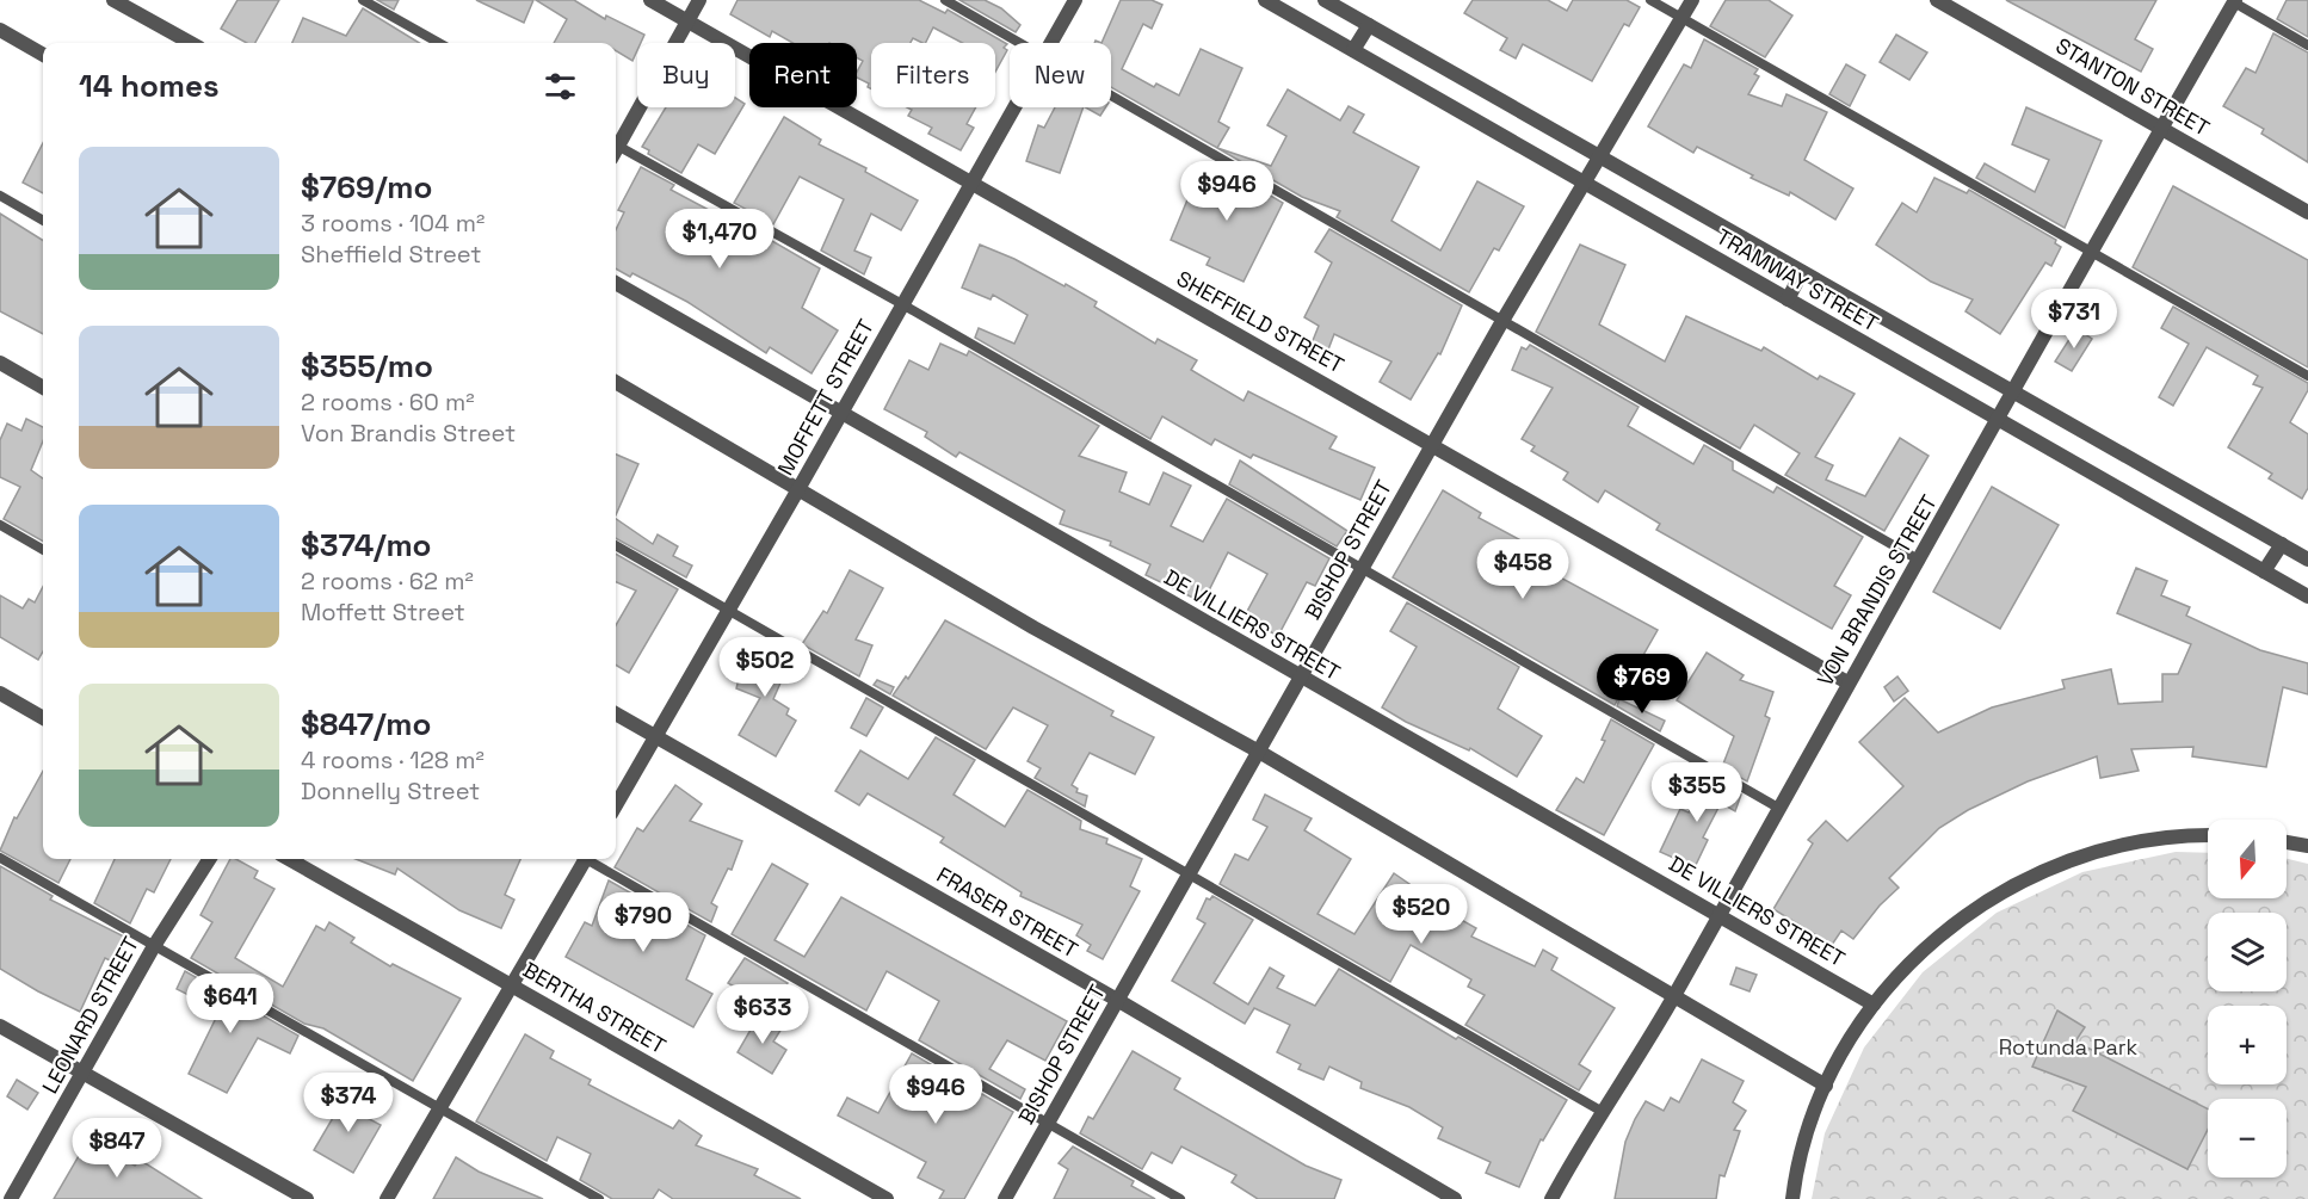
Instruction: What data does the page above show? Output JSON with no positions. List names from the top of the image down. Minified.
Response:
{"streets":{"street":["STANTON STREET","TRAMWAY STREET","SHEFFIELD STREET","MOFFETT STREET","BISHOP STREET","VON BRANDIS STREET","DE VILLIERS STREET","FRASER STREET","BERTHA STREET","LEONARD STREET"]},"crossings":[["STANTON STREET","VON BRANDIS STREET"],["TRAMWAY STREET","BISHOP STREET"],["TRAMWAY STREET","VON BRANDIS STREET"],["SHEFFIELD STREET","MOFFETT STREET"],["SHEFFIELD STREET","BISHOP STREET"],["SHEFFIELD STREET","VON BRANDIS STREET"],["MOFFETT STREET","DE VILLIERS STREET"],["MOFFETT STREET","FRASER STREET"],["BISHOP STREET","DE VILLIERS STREET"],["BISHOP STREET","FRASER STREET"],["VON BRANDIS STREET","DE VILLIERS STREET"]],"parks":["Rotunda Park"],"north":"bottom","page":{"chip":["Buy","Rent","Filters","New"],"heading":"14 homes","list":[{"name":"$769/mo","note":"3 rooms · 104 m² · Sheffield Street"},{"name":"$355/mo","note":"2 rooms · 60 m² · Von Brandis Street"},{"name":"$374/mo","note":"2 rooms · 62 m² · Moffett Street"},{"name":"$847/mo","note":"4 rooms · 128 m² · Donnelly Street"}],"price":["$946","$1,470","$731","$458","$502","$769","$355","$520","$790","$641","$633","$946","$374","$847"],"map_buttons":["+","−"]}}
